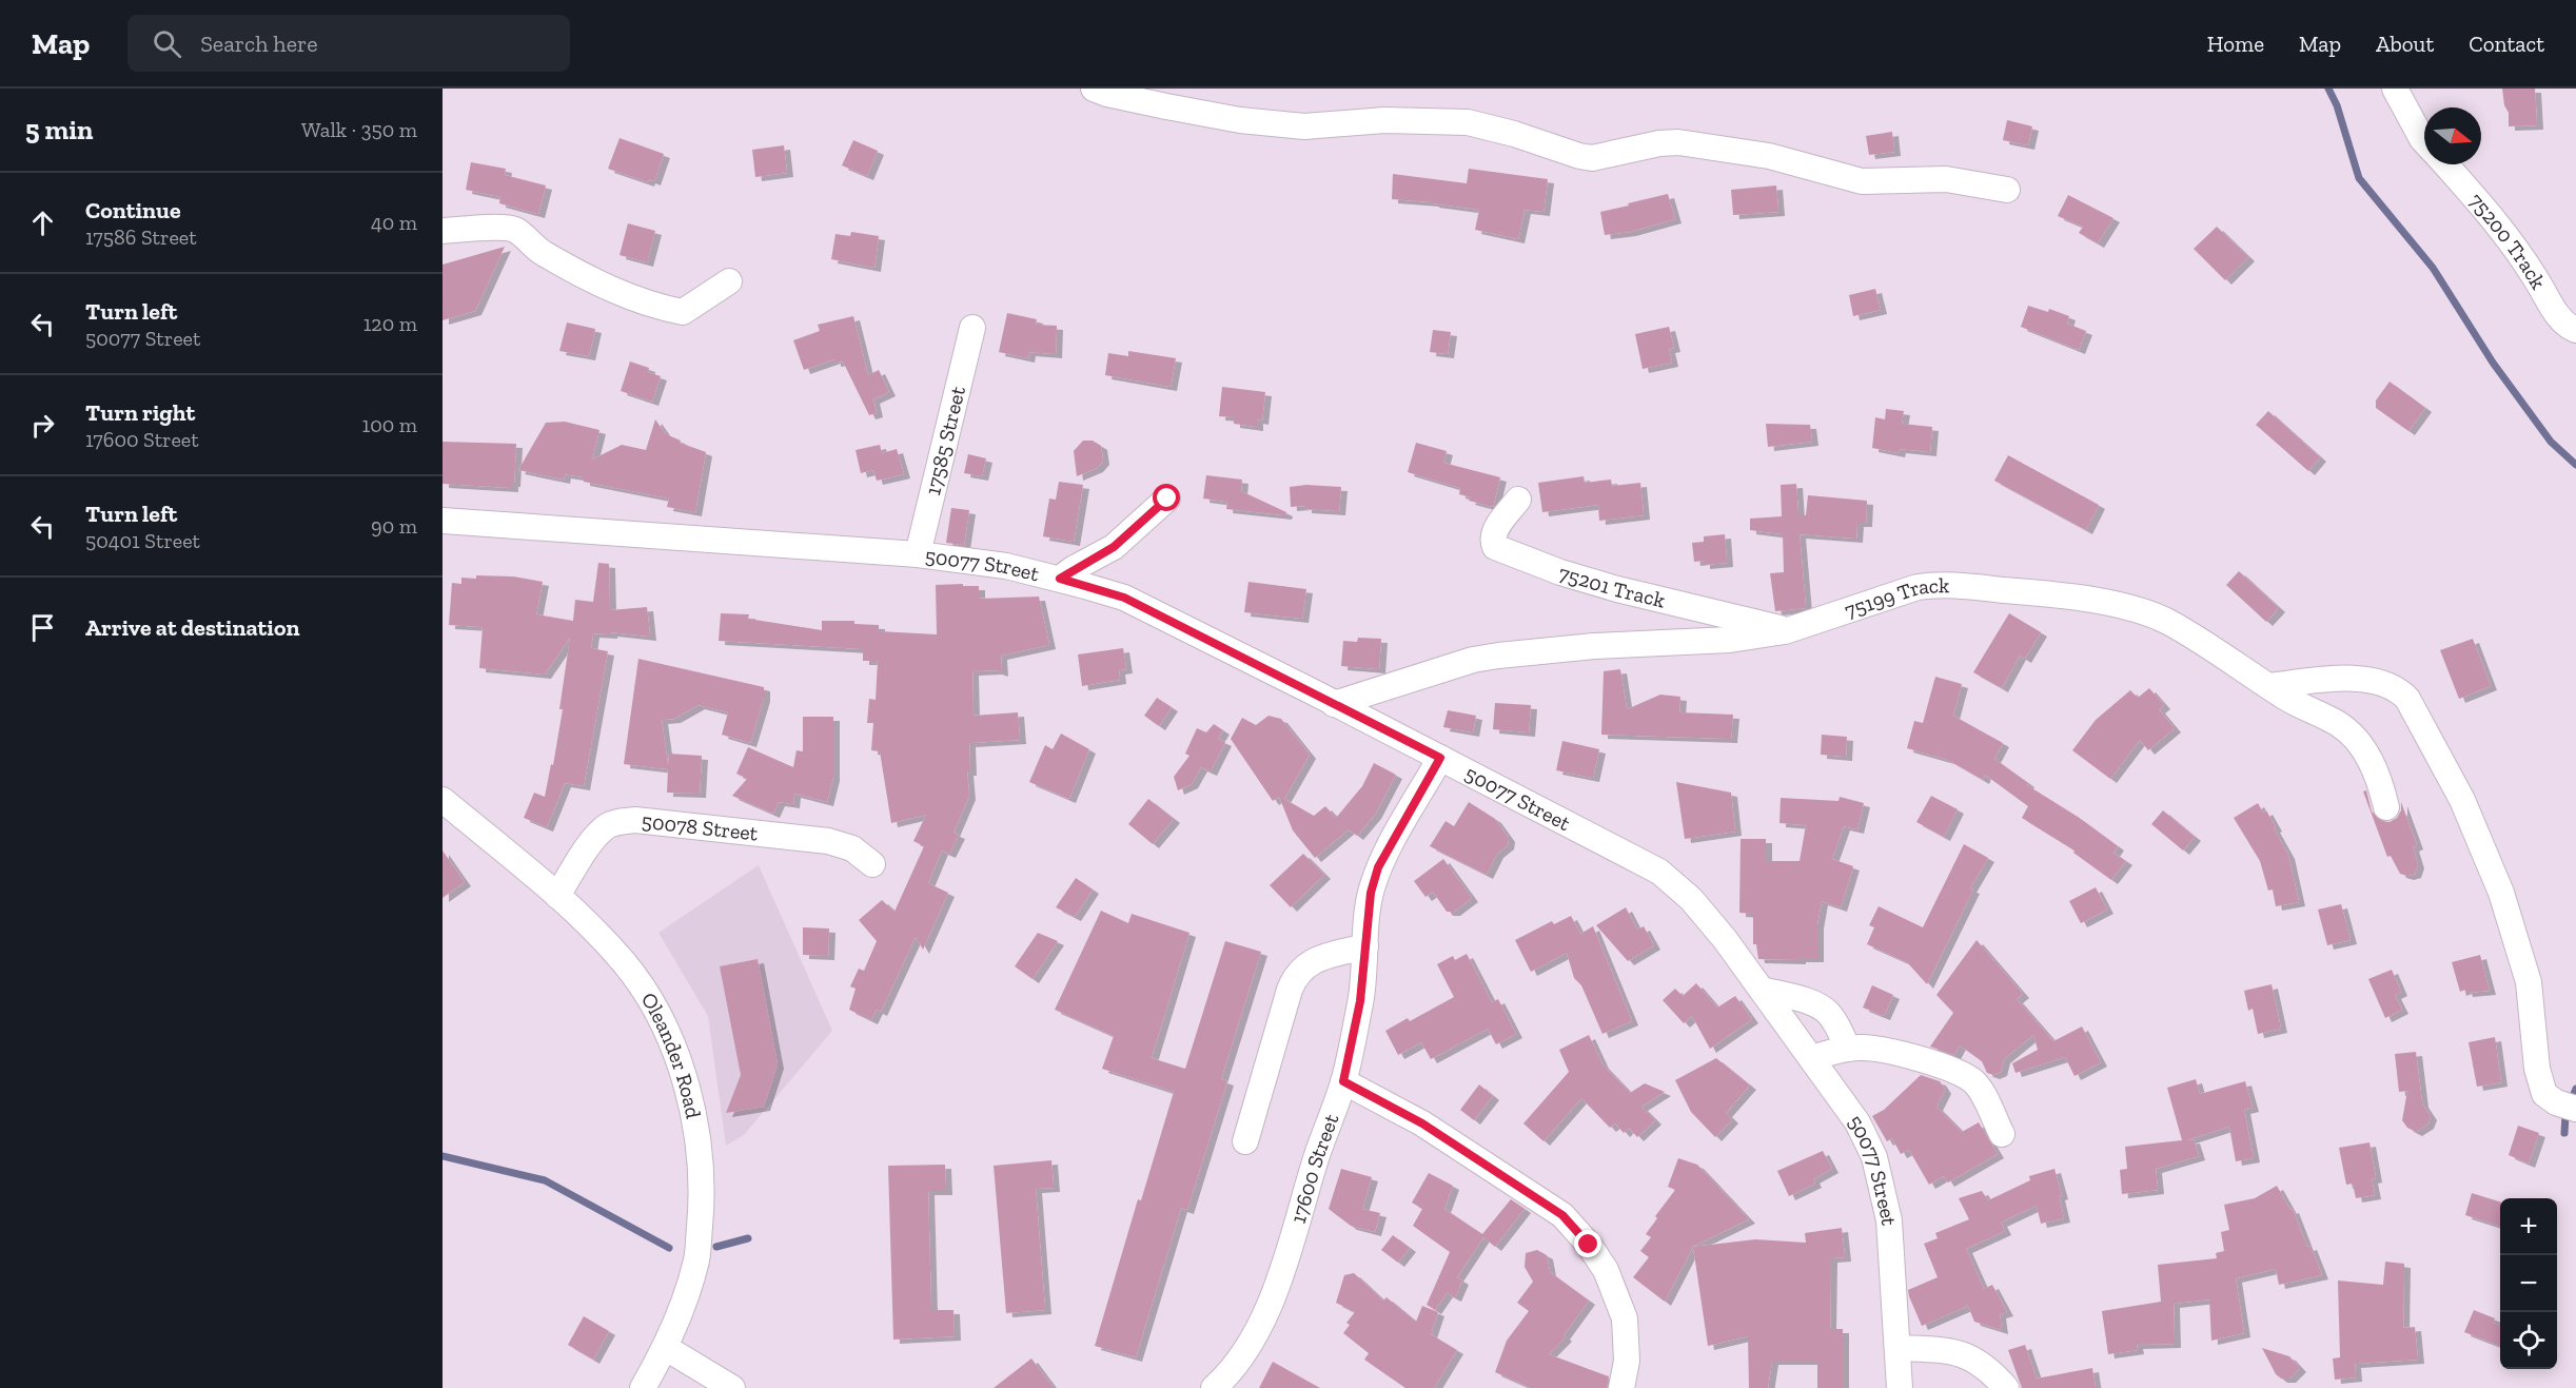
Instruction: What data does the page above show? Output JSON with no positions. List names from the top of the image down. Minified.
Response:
{"streets":{"street":["75200 Track","17585 Street","50077 Street","75201 Track","75199 Track","50078 Street","Oleander Road","17600 Street"]},"crossings":[["17585 Street","50077 Street"],["50077 Street","75199 Track"],["50077 Street","17600 Street"],["75201 Track","75199 Track"],["50078 Street","Oleander Road"]],"north":"right","page":{"header":"Map","search":"Search here","nav":["Home","Map","About","Contact"],"heading":["5 min","Walk · 350 m"],"list":[["Continue","17586 Street","40 m"],["Turn left","50077 Street","120 m"],["Turn right","17600 Street","100 m"],["Turn left","50401 Street","90 m"],"Arrive at destination"],"map_buttons":["+","−"]}}
